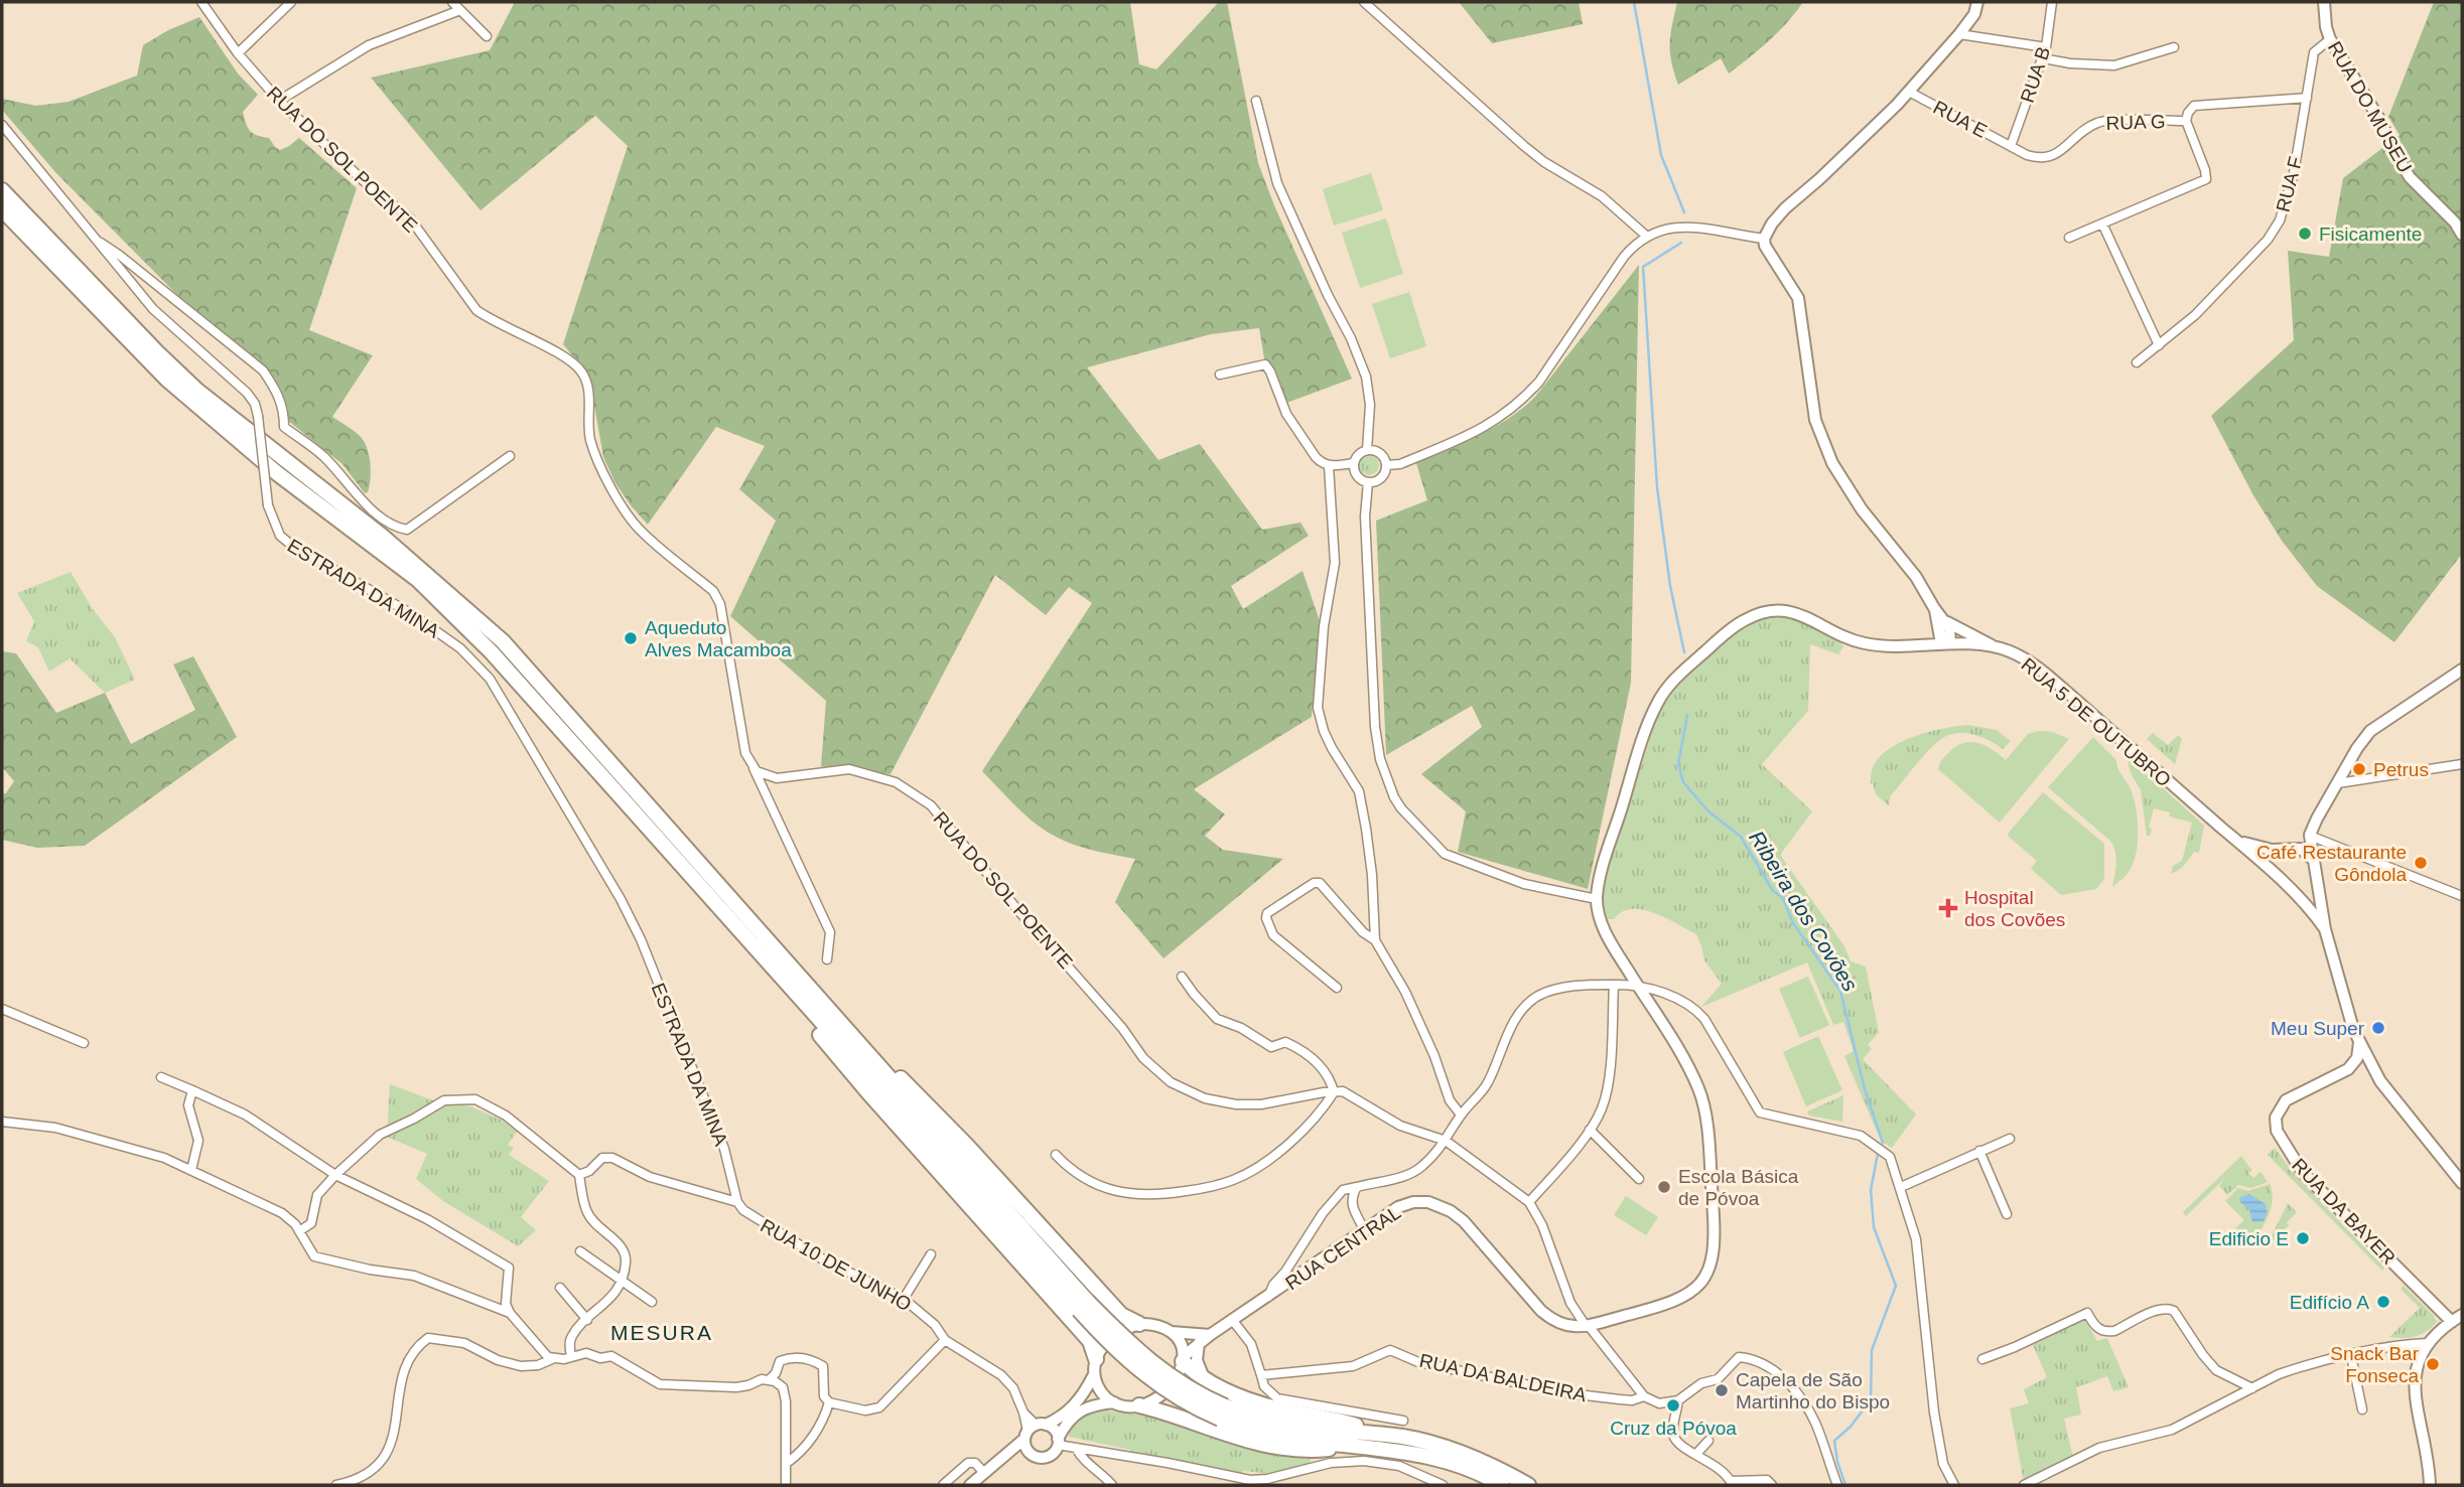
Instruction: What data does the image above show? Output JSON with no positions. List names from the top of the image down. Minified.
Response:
{"streets":{"street":["RUA B","RUA DO MUSEU","RUA E","RUA G","RUA DO SOL POENTE","RUA F","ESTRADA DA MINA","RUA 5 DE OUTUBRO","RUA DA BAYER","RUA CENTRAL","RUA 10 DE JUNHO","RUA DA BALDEIRA"]},"crossings":[["RUA B","RUA E"],["RUA B","RUA G"],["RUA DO MUSEU","RUA F"],["RUA E","RUA G"],["RUA G","RUA F"],["ESTRADA DA MINA","RUA 10 DE JUNHO"],["RUA 5 DE OUTUBRO","RUA CENTRAL"]],"districts":["MESURA"],"water":["Ribeira dos Covões"],"places":{"other":["Fisicamente","Aqueduto Alves Macamboa","Petrus","Café Restaurante Gôndola","Meu Super","Escola Básica de Póvoa","Edificio E","Edifício A","Snack Bar Fonseca","Capela de São Martinho do Bispo","Cruz da Póvoa"],"health":["Hospital dos Covões"]}}
